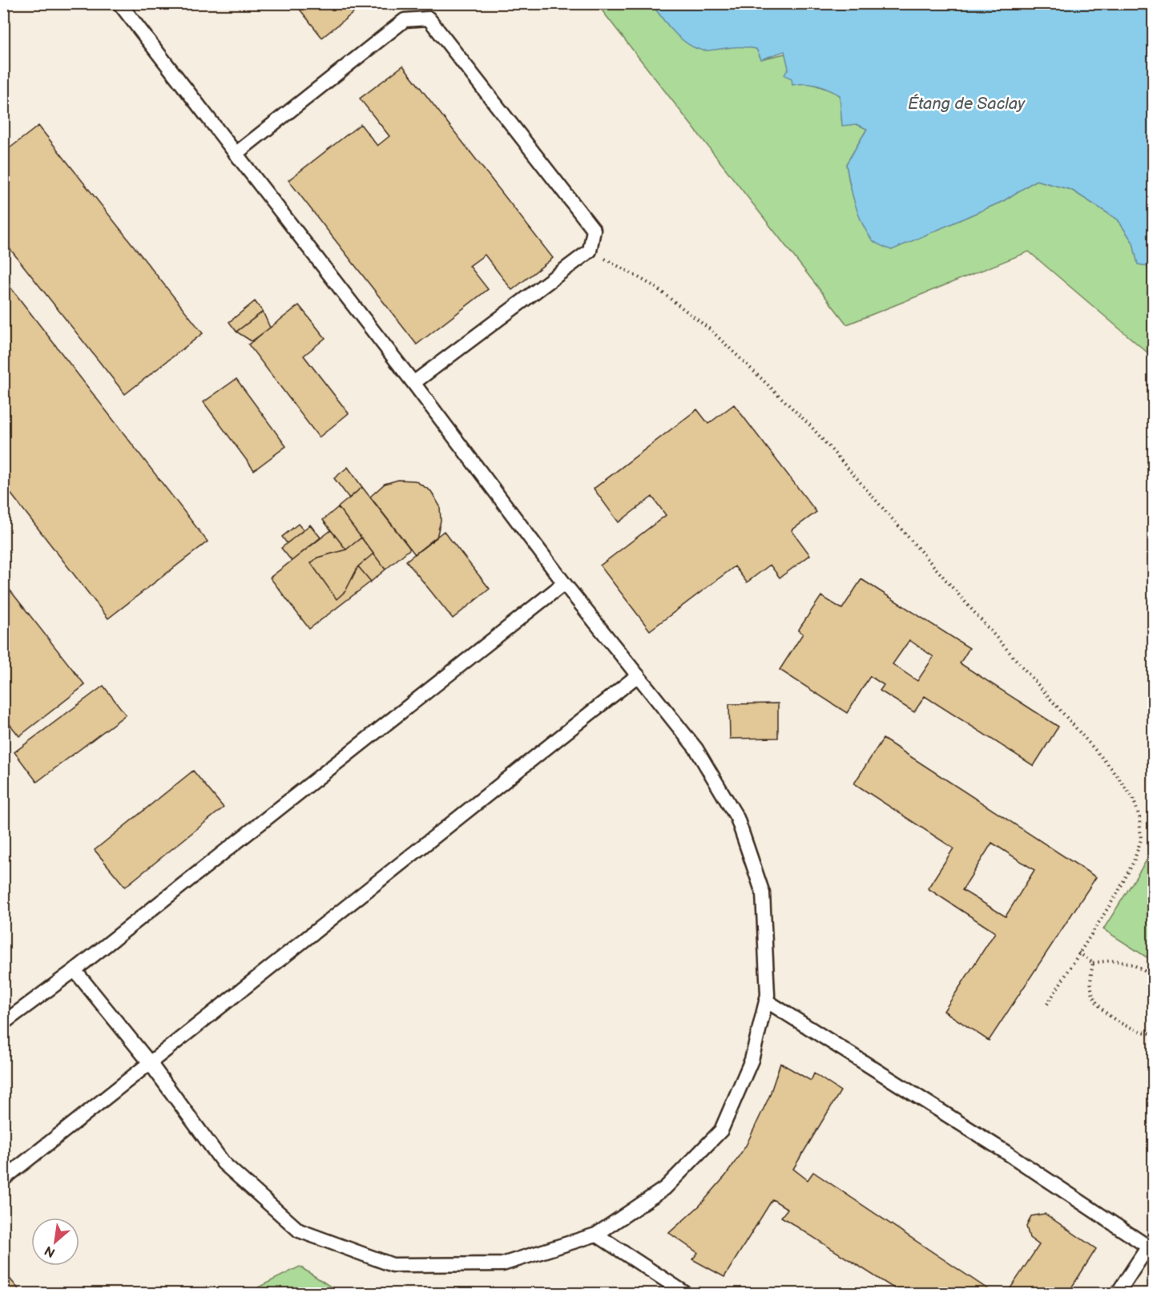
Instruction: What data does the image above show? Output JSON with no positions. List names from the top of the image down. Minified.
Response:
{"water":["Étang de Saclay"],"north":"bottom left"}
